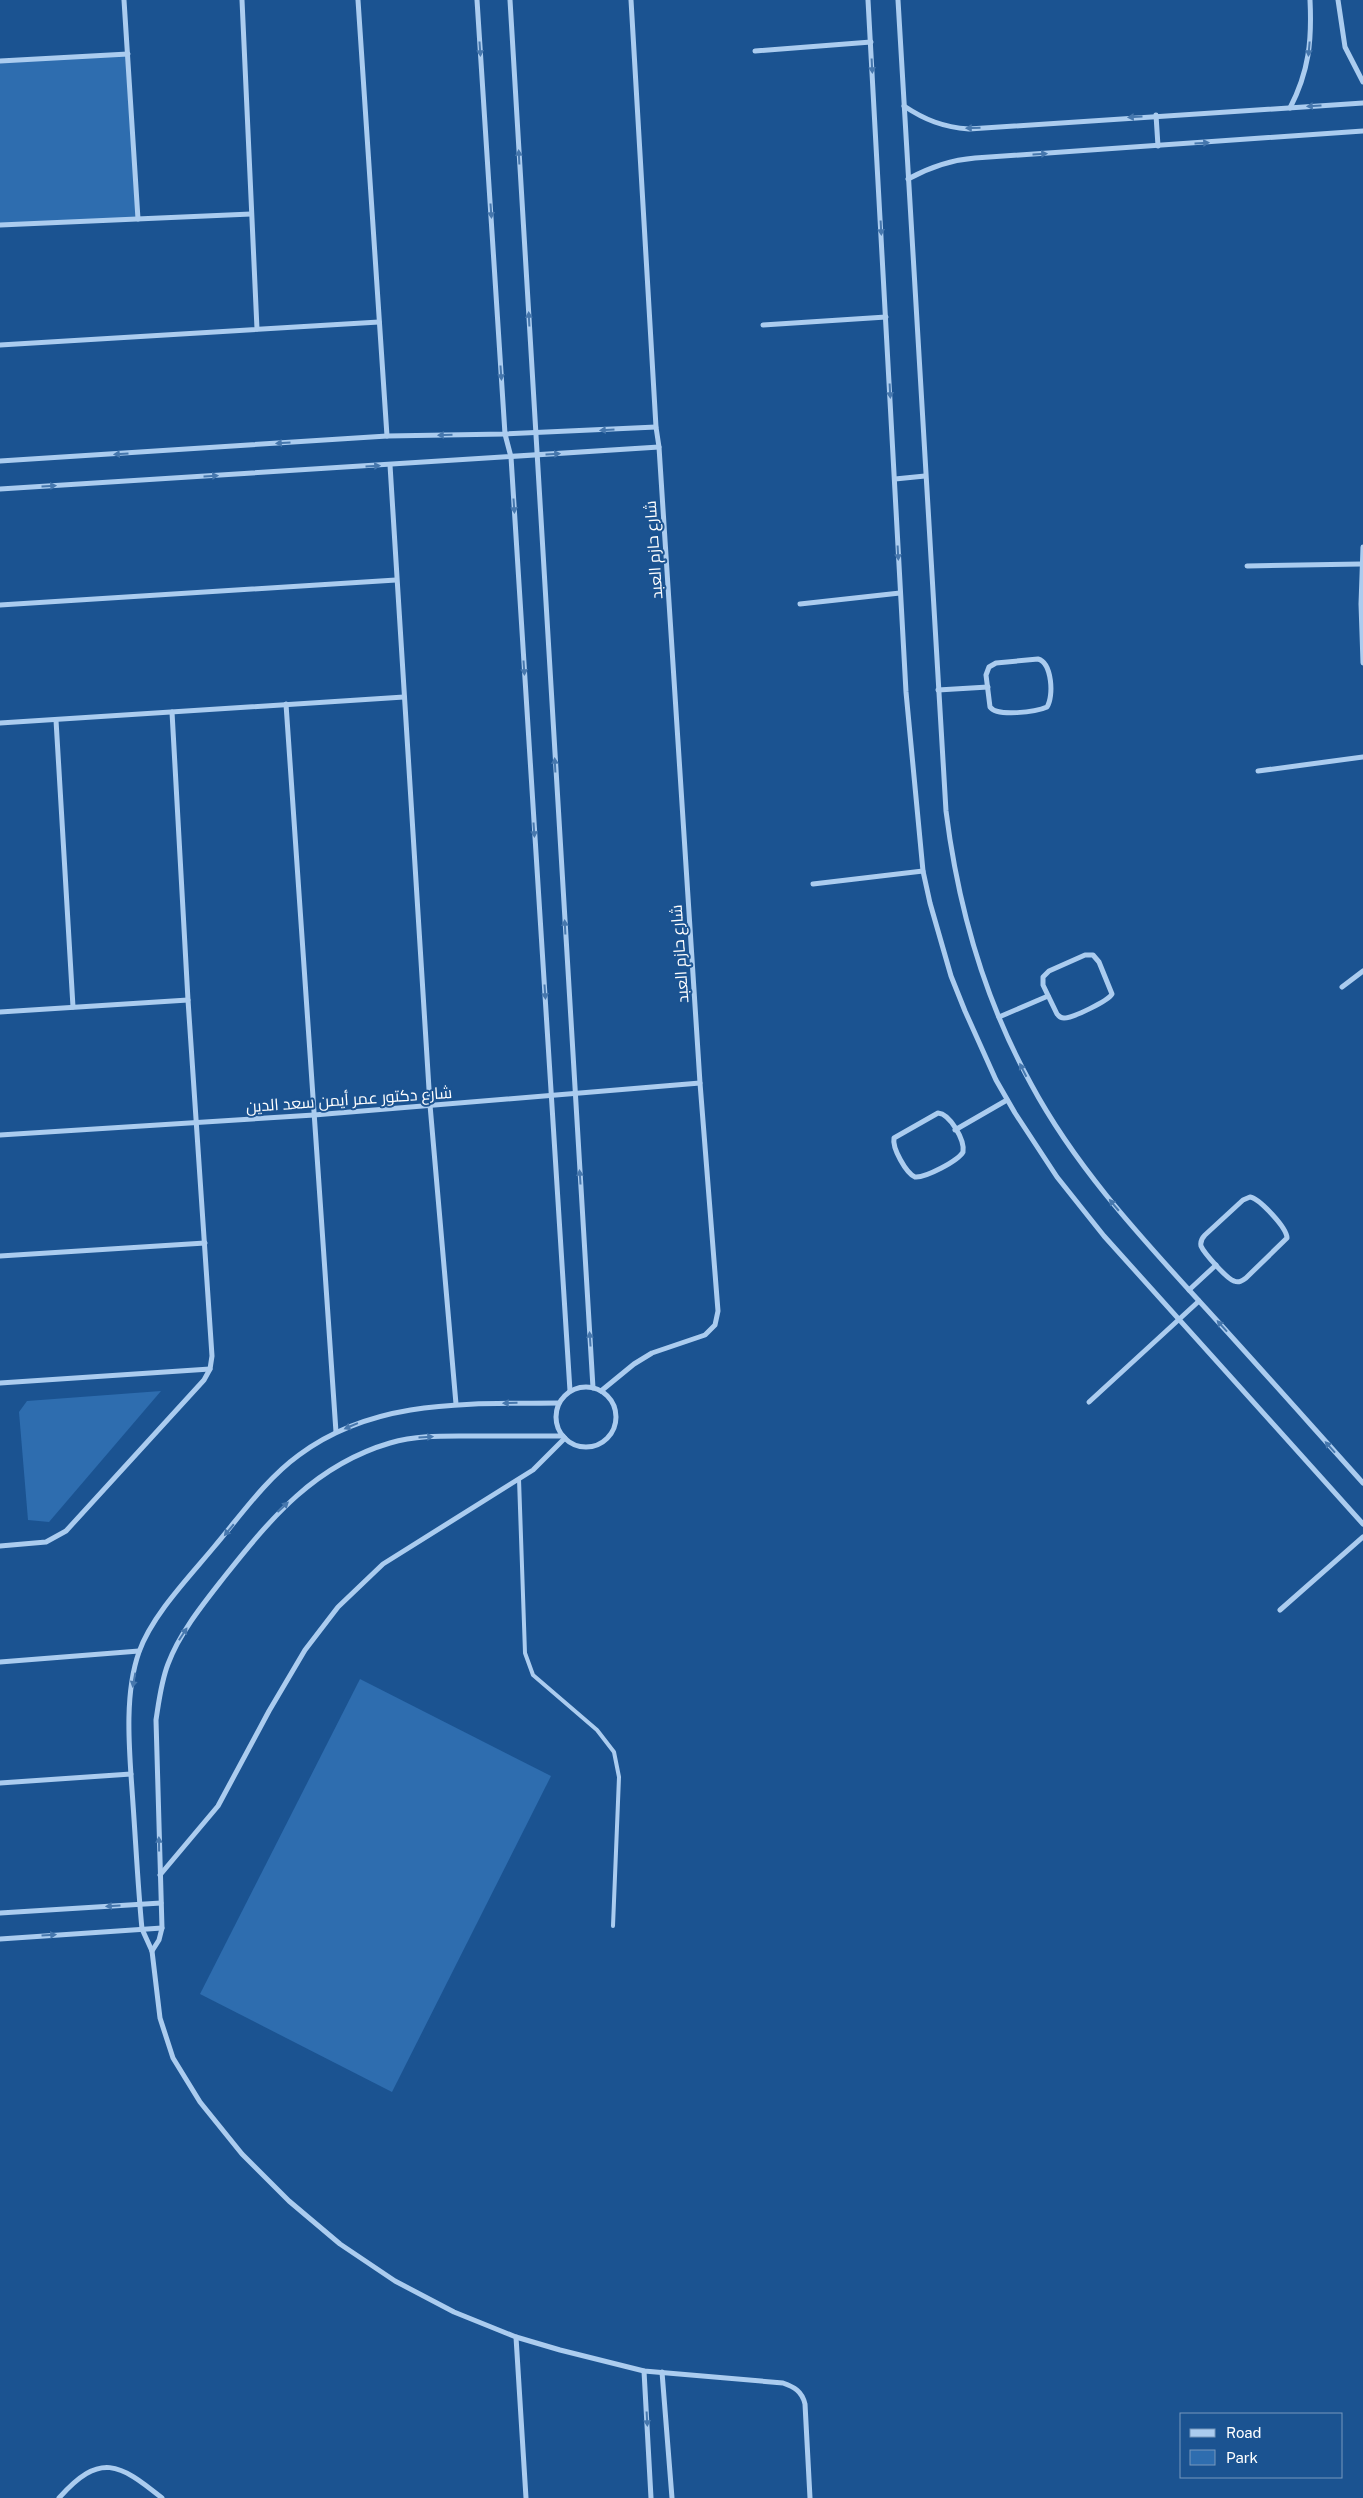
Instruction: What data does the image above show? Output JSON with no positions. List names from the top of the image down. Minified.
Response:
{"streets":{"street":["شارع حازم العبد","شارع دكتور عمر أيمن سعد الدين"]},"crossings":[["شارع حازم العبد","شارع دكتور عمر أيمن سعد الدين"]],"legend":["Road","Park"]}
